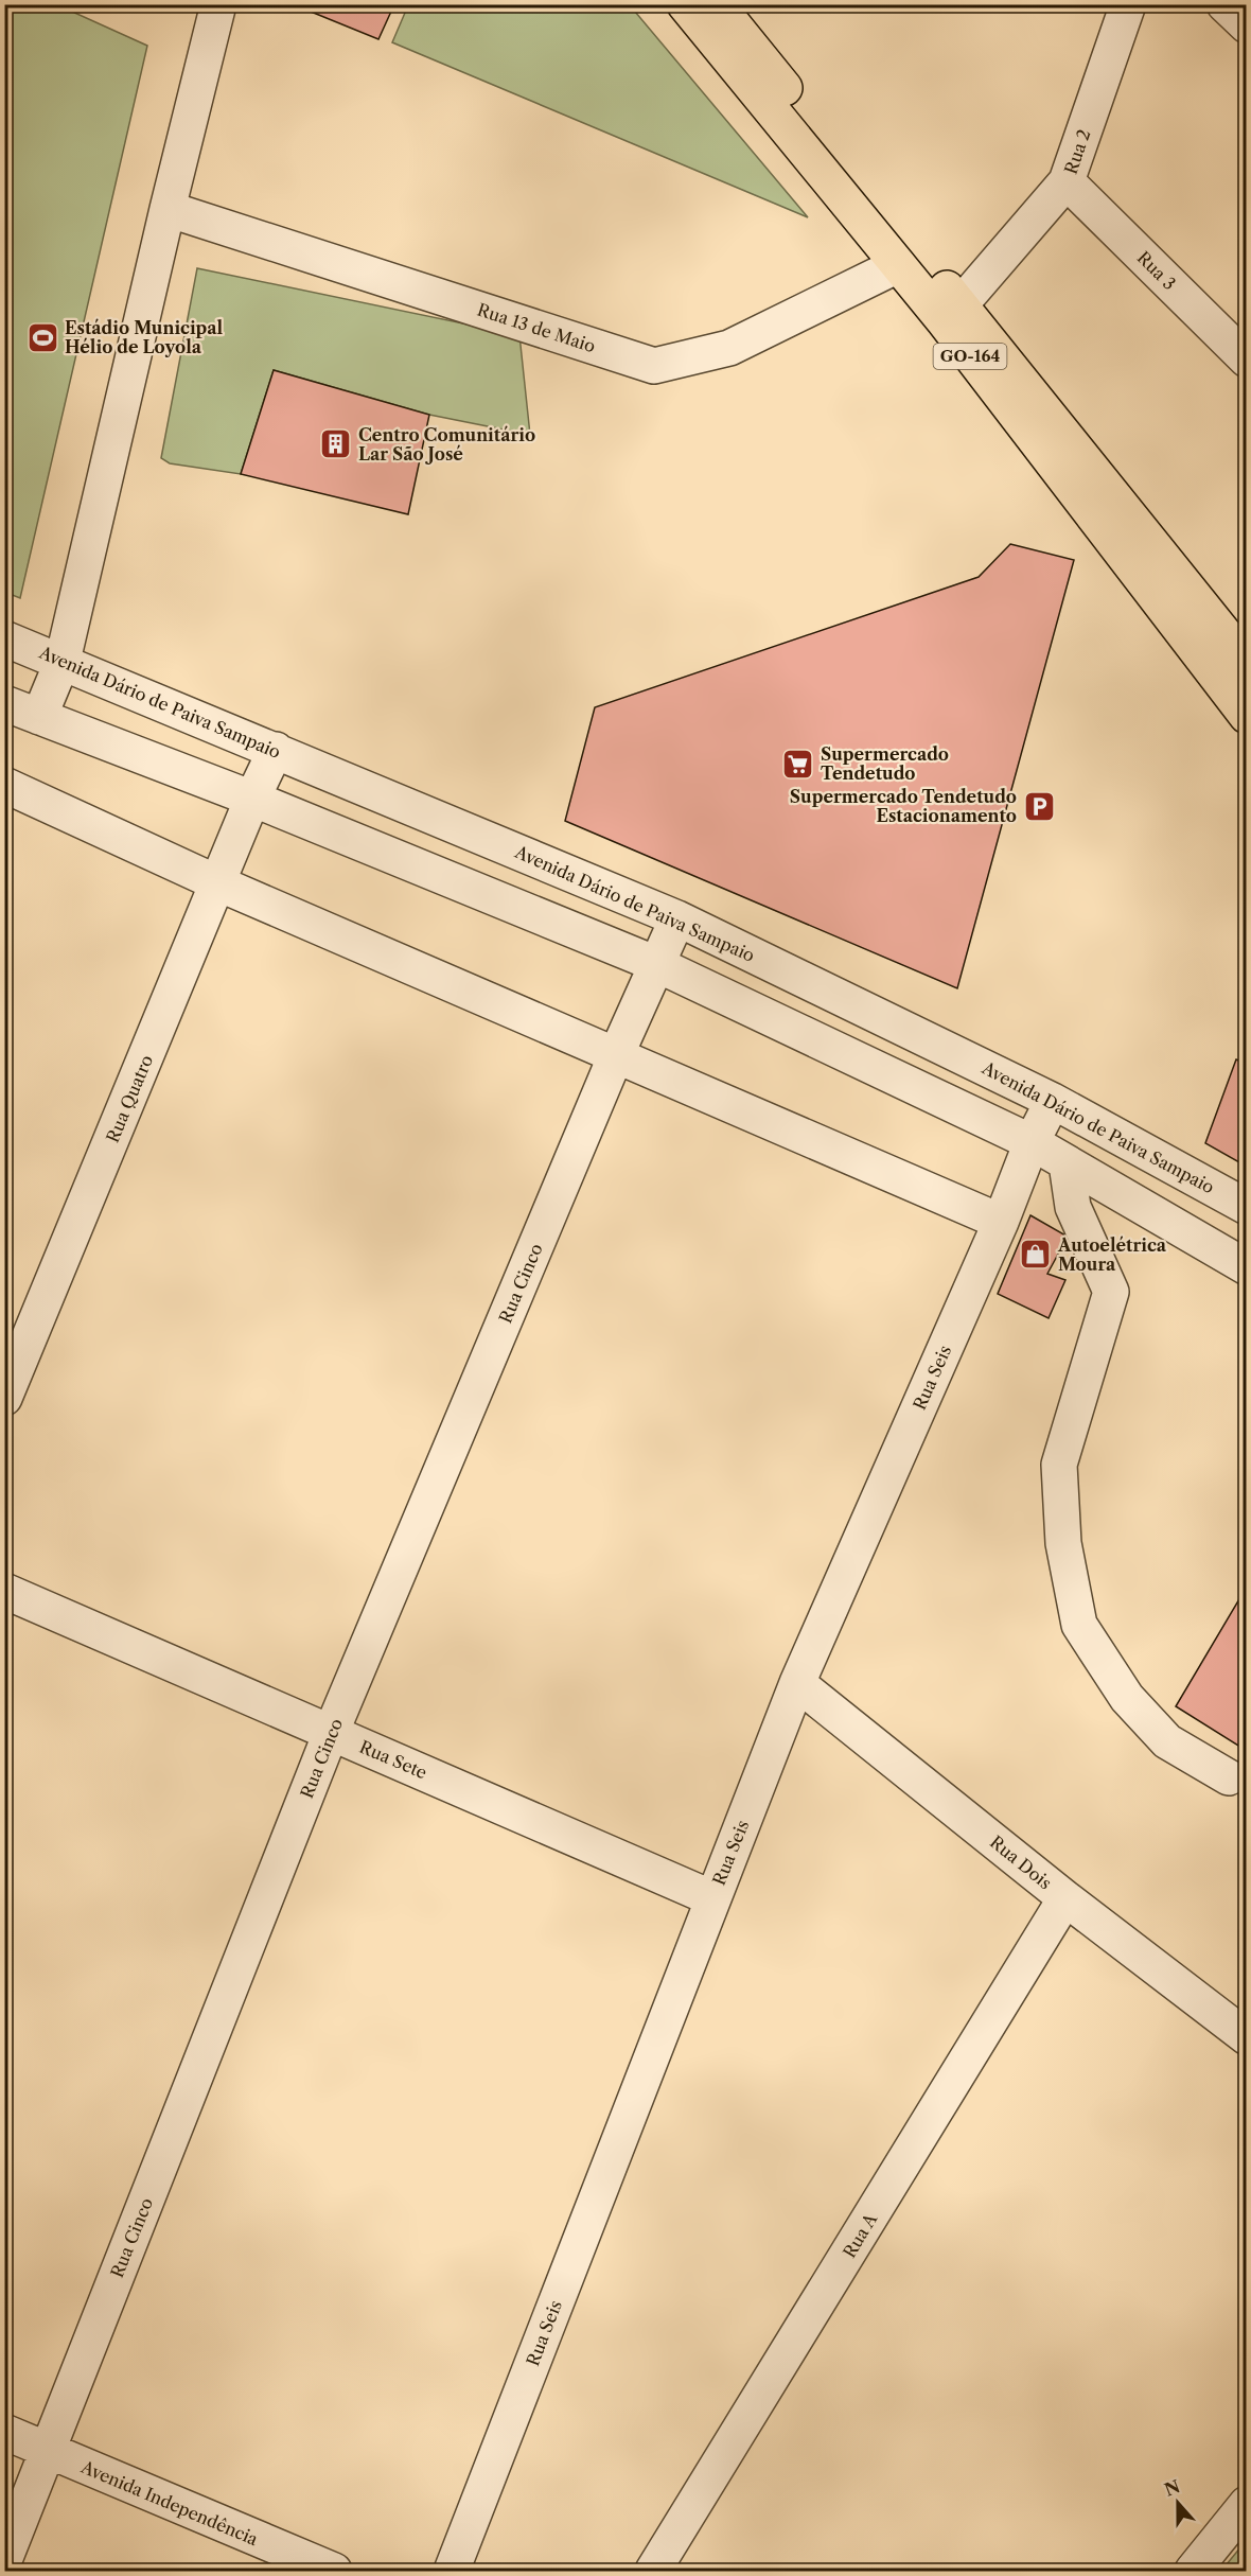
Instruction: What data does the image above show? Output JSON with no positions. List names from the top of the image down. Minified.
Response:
{"streets":{"main road":["GO-164"],"street":["Rua 2","Rua 3","Rua 13 de Maio","Avenida Dário de Paiva Sampaio","Rua Quatro","Rua Cinco","Rua Seis","Rua Sete","Rua Dois","Rua A","Avenida Independência"]},"crossings":[["Rua 2","Rua 3"],["Rua 2","GO-164"],["Rua 13 de Maio","GO-164"],["Avenida Dário de Paiva Sampaio","Rua Quatro"],["Avenida Dário de Paiva Sampaio","Rua Cinco"],["Avenida Dário de Paiva Sampaio","Rua Seis"],["Rua Cinco","Rua Sete"],["Rua Cinco","Avenida Independência"],["Rua Seis","Rua Sete"],["Rua Seis","Rua Dois"],["Rua Dois","Rua A"]],"places":{"sports":["Estádio Municipal Hélio de Loyola"],"building":["Centro Comunitário Lar São José"],"supermarket":["Supermercado Tendetudo"],"parking":["Supermercado Tendetudo Estacionamento"],"shop":["Autoelétrica Moura"]},"north":"top"}
